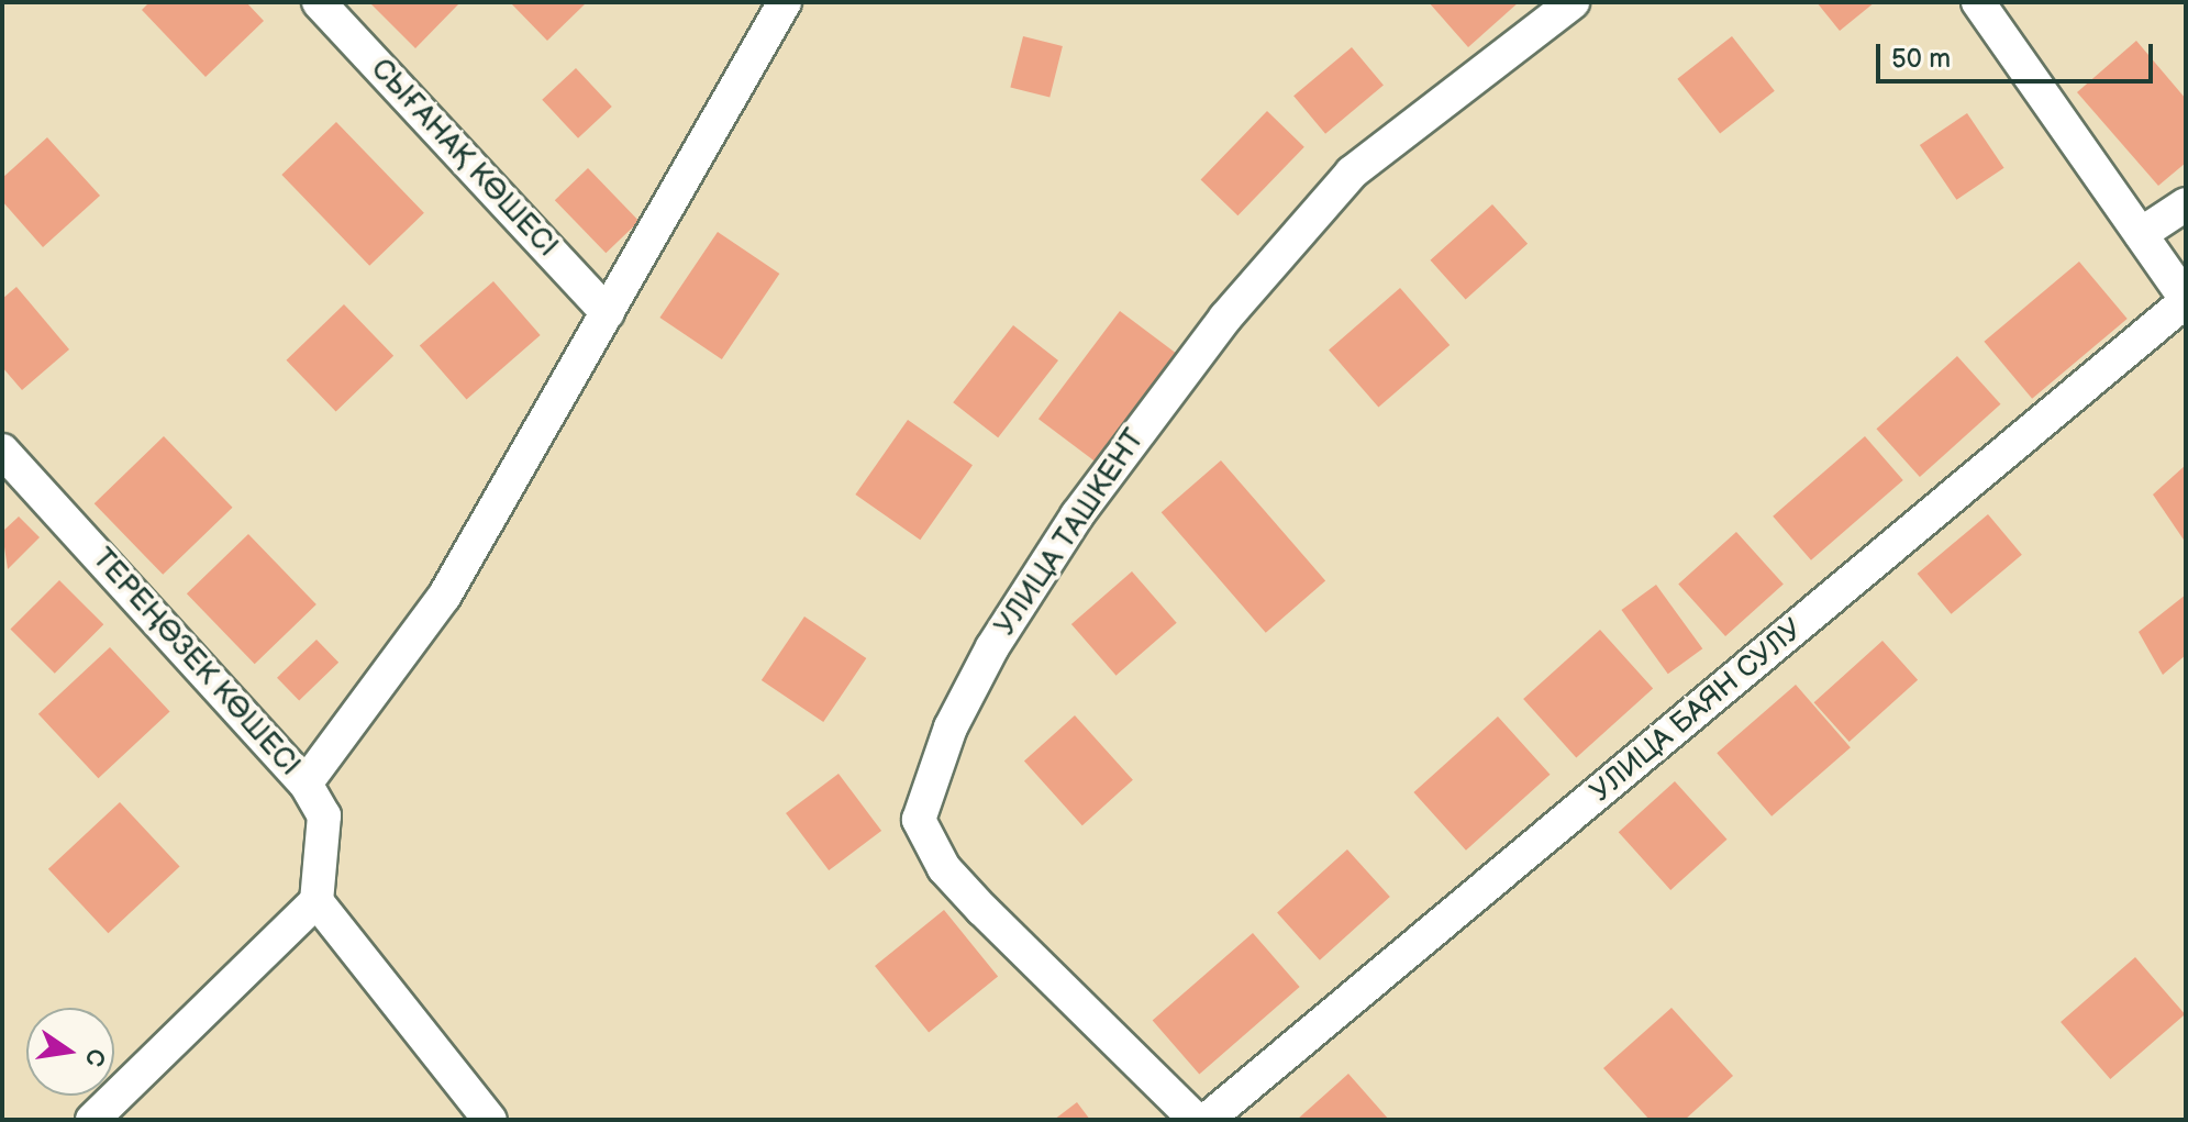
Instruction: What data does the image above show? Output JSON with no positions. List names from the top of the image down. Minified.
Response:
{"streets":{"street":["СЫҒАНАҚ КӨШЕСІ","УЛИЦА ТАШКЕНТ","ТЕРЕҢӨЗЕК КӨШЕСІ","УЛИЦА БАЯН СУЛУ"]},"scale_bar":"50 m","north":"right"}
